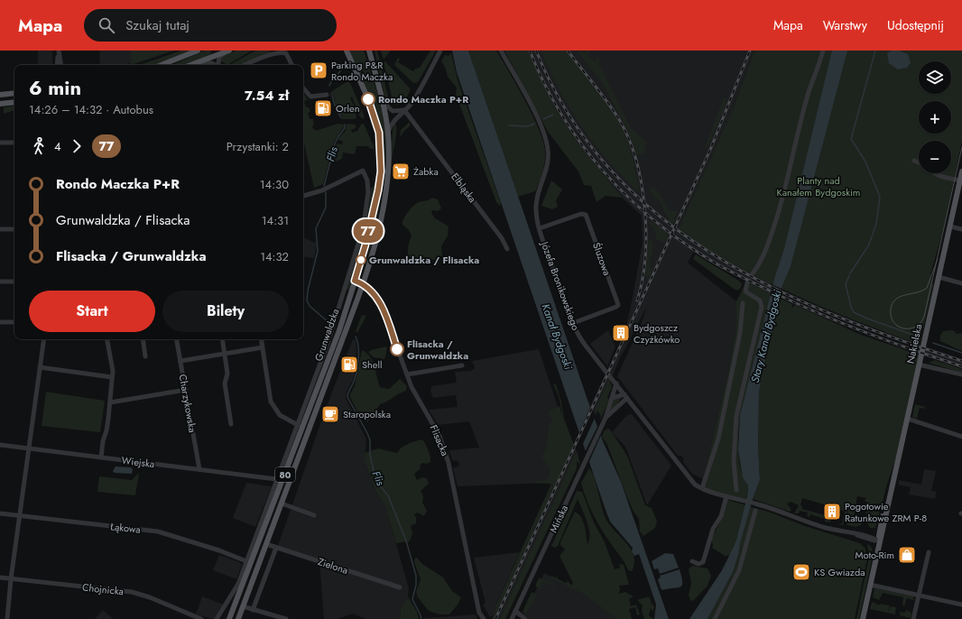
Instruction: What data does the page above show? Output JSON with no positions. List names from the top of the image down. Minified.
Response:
{"streets":{"main road":["Grunwaldzka","Nakielska","80"],"street":["Elbląska","Śluzowa","Józefa Bronikowskiego","Charzykowska","Flisacka","Wiejska","Mińska","Łąkowa","Zielona","Chojnicka"]},"crossings":[["Elbląska","Grunwaldzka"],["Śluzowa","Józefa Bronikowskiego"],["Józefa Bronikowskiego","Nakielska"],["Józefa Bronikowskiego","Mińska"],["Grunwaldzka","Flisacka"],["Grunwaldzka","Zielona"],["Charzykowska","Wiejska"]],"water":["Flis","Kanał Bydgoski","Stary Kanał Bydgoski"],"parks":["Planty nad Kanałem Bydgoskim"],"places":{"parking":["Parking P&R Rondo Maczka"],"other":["Rondo Maczka P+R","Grunwaldzka / Flisacka","Flisacka / Grunwaldzka"],"fuel station":["Orlen","Shell"],"supermarket":["Żabka"],"building":["Bydgoszcz Czyżkówko","Pogotowie Ratunkowe ZRM P-8"],"cafe":["Staropolska"],"shop":["Moto-Rim"],"sports":["KS Gwiazda"]},"lines":["bus line 77"],"page":{"header":"Mapa","search":"Szukaj tutaj","nav":["Mapa","Warstwy","Udostępnij"],"on_map":"77","map_buttons":["+","−"],"heading":["6 min","14:26 – 14:32 · Autobus","7.54 zł"],"legs":["4","77","Przystanki: 2"],"list":[{"name":"Rondo Maczka P+R","value":"14:30"},{"name":"Grunwaldzka / Flisacka","value":"14:31"},{"name":"Flisacka / Grunwaldzka","value":"14:32"}],"buttons":["Start","Bilety"]}}
